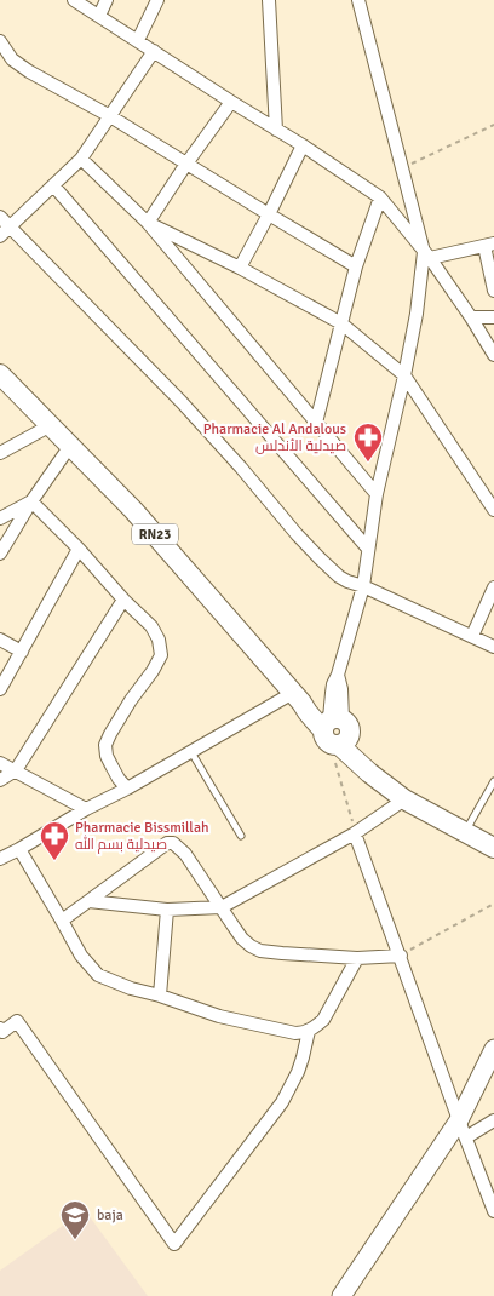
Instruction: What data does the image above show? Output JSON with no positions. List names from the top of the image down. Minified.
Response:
{"streets":{"main road":["RN23"]},"places":{"pharmacy":["Pharmacie Al Andalous صيدلية الأندلس","Pharmacie Bissmillah صيدلية بسم الله"],"school or university":["baja"]}}
